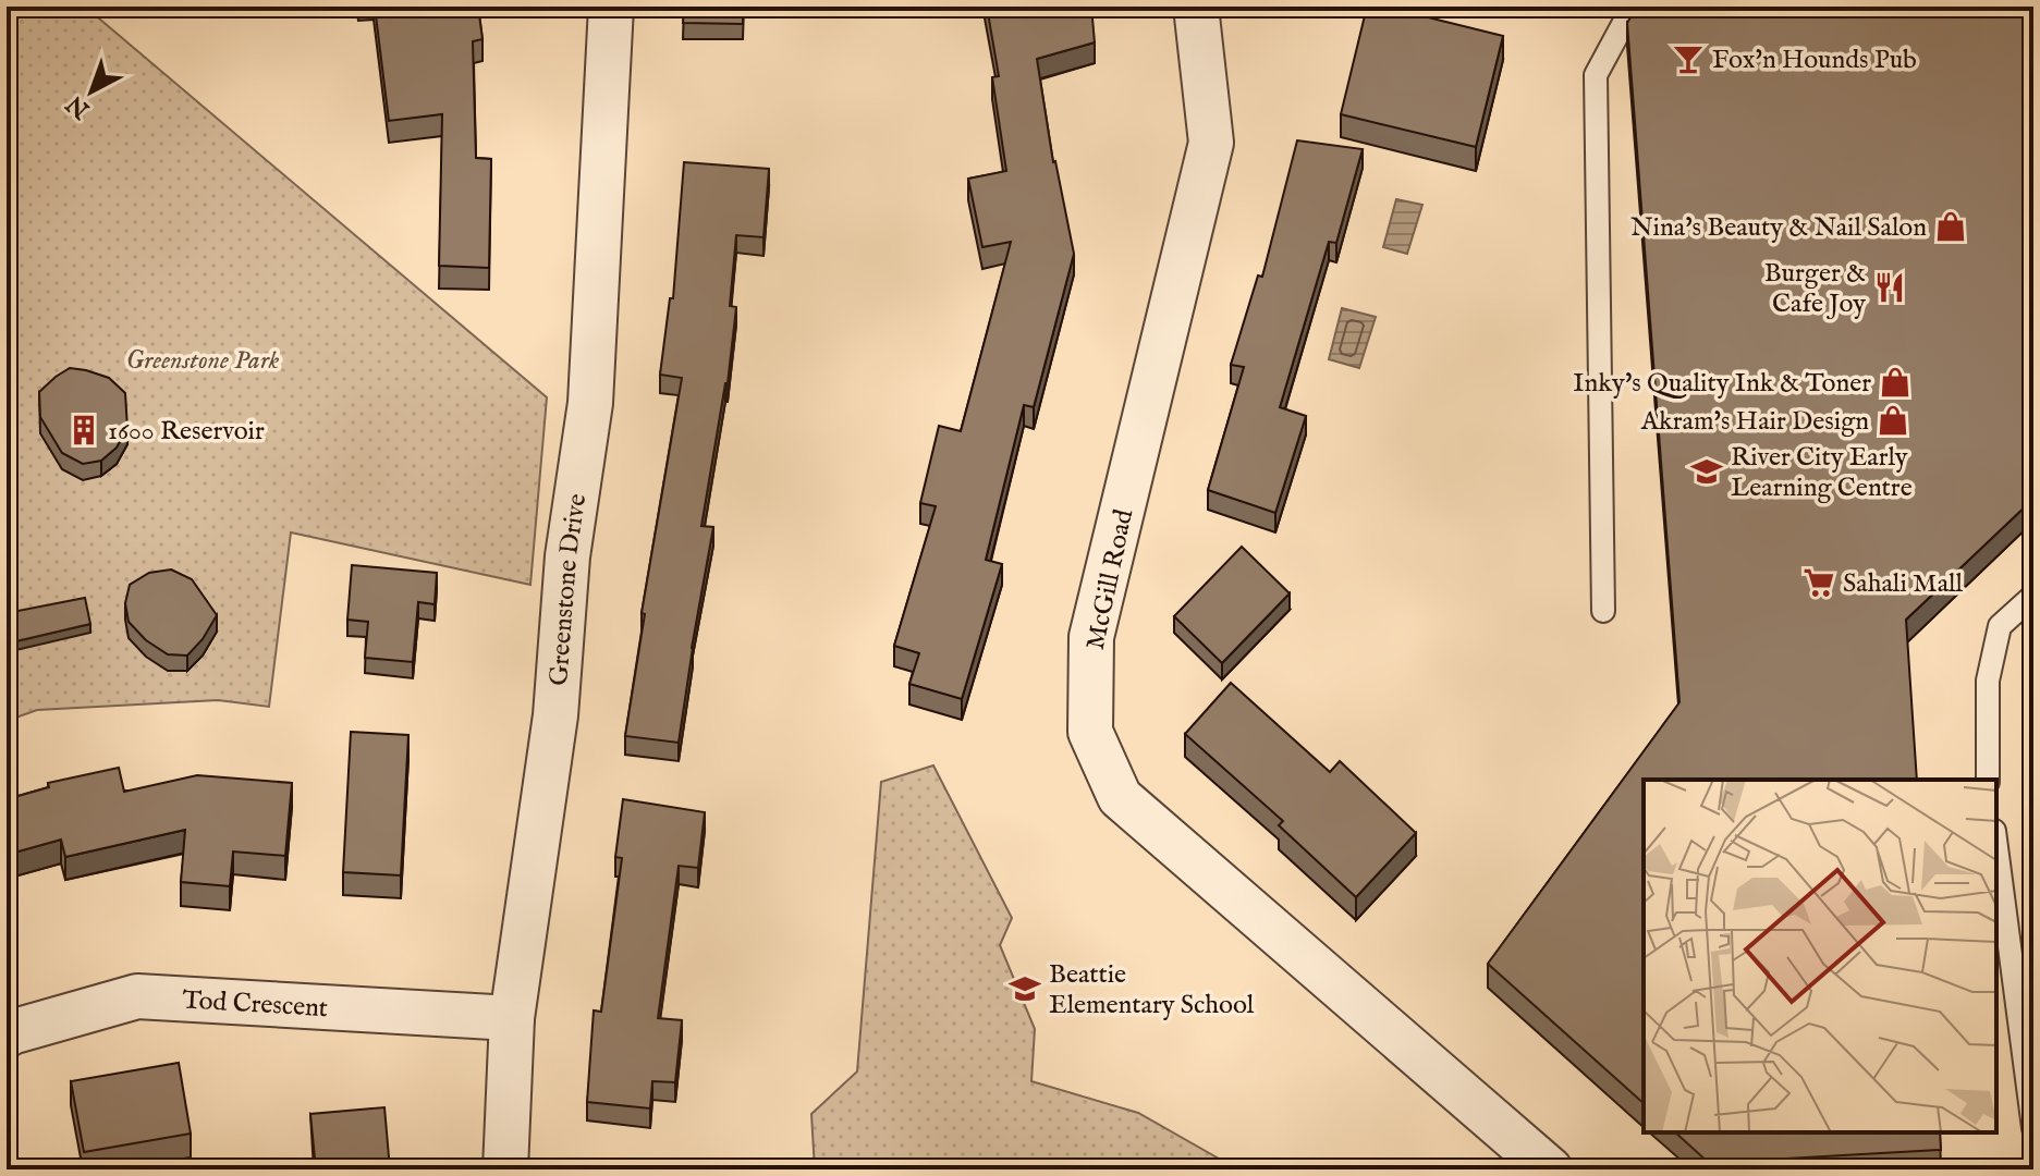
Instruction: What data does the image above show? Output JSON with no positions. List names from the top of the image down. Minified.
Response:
{"streets":{"street":["McGill Road","Greenstone Drive","Tod Crescent"]},"crossings":[["Greenstone Drive","Tod Crescent"]],"parks":["Greenstone Park"],"places":{"bar":["Fox'n Hounds Pub"],"shop":["Nina's Beauty & Nail Salon","Inky's Quality Ink & Toner","Akram's Hair Design"],"restaurant":["Burger & Cafe Joy"],"building":["1600 Reservoir"],"school or university":["River City Early Learning Centre","Beattie Elementary School"],"supermarket":["Sahali Mall"]},"north":"bottom left"}
